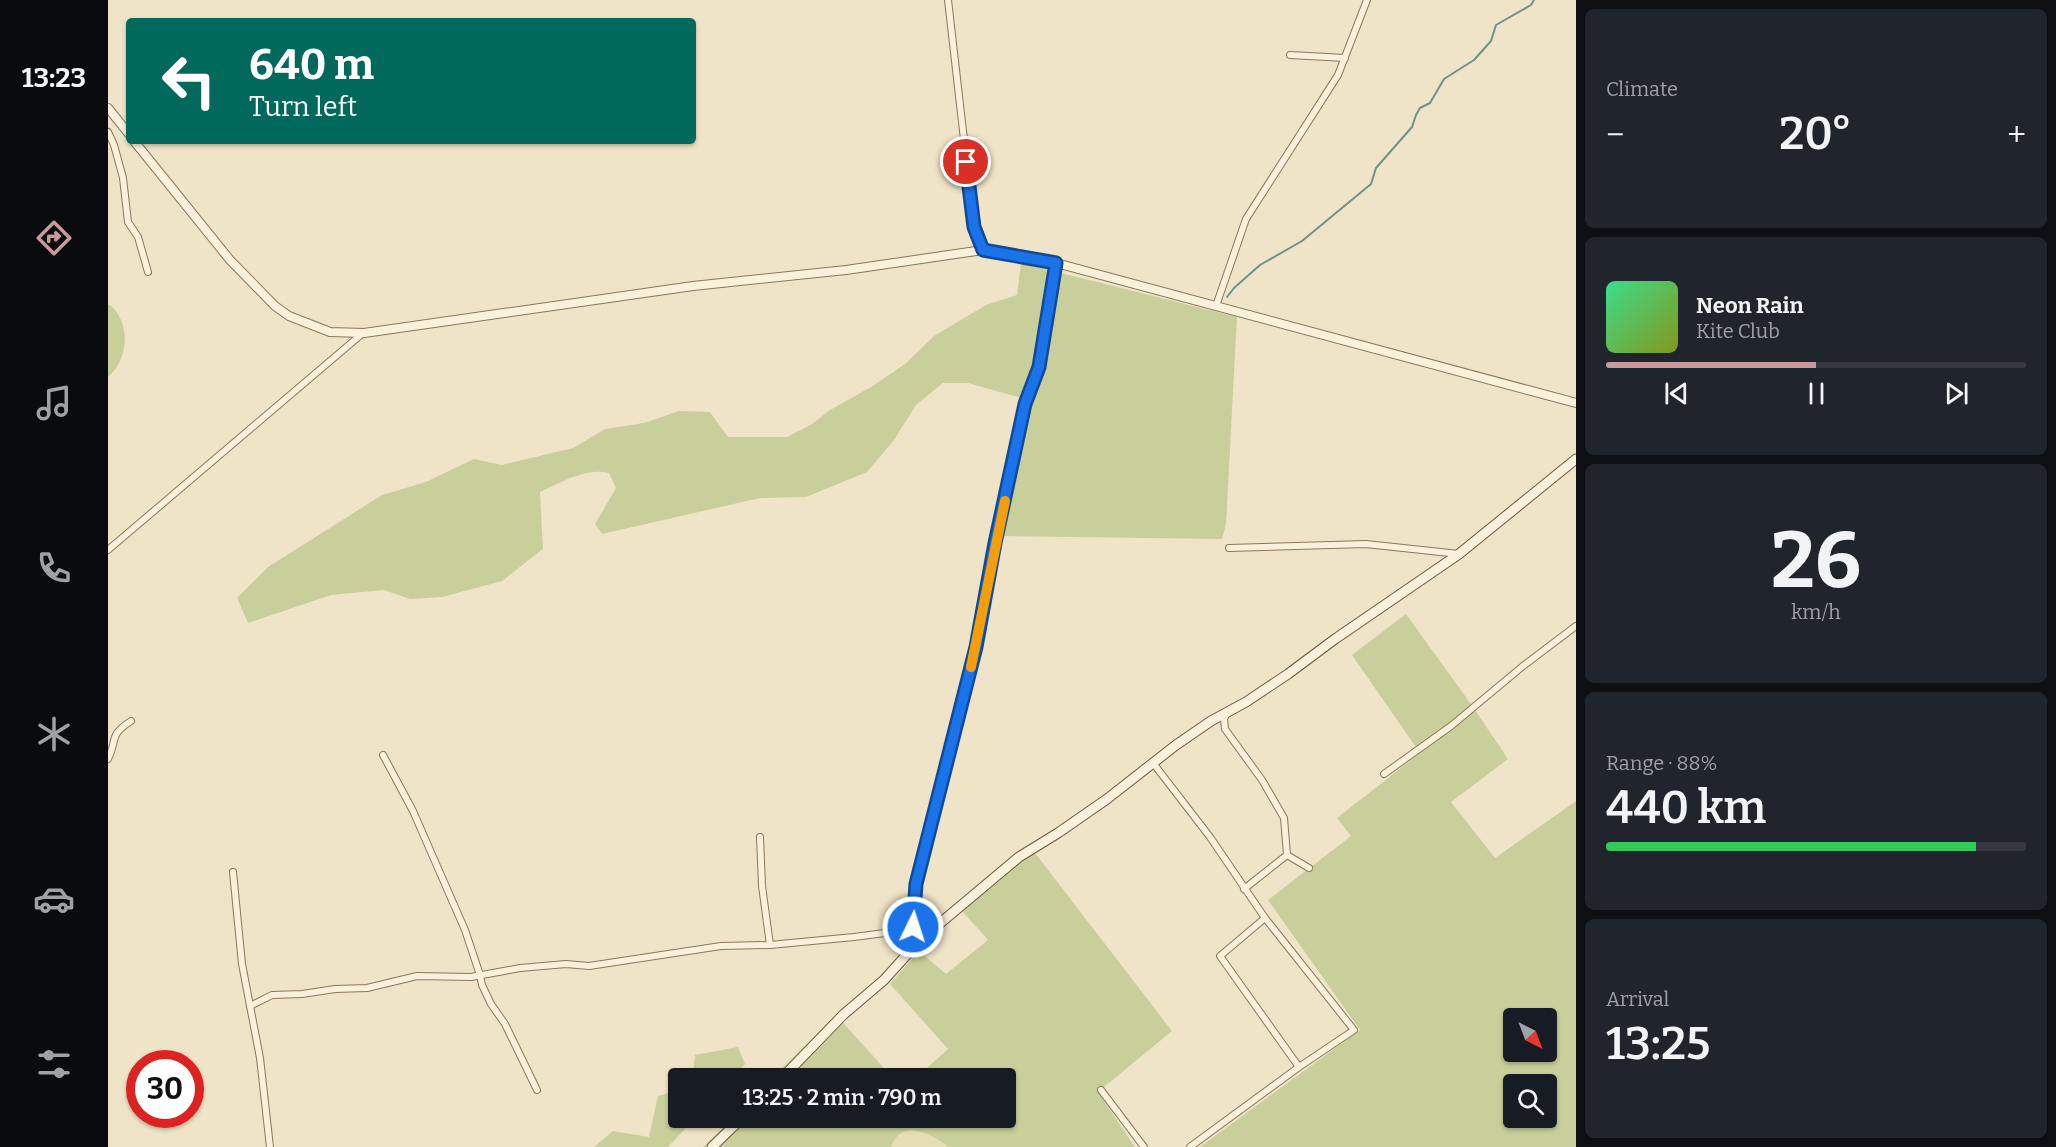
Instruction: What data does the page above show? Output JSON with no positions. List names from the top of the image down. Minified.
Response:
{"north":"bottom right","page":{"tabs":"13:23","tile":["Climate",["26","km/h"],["Range · 88%","440 km"],["Arrival","13:25"]],"turn":["640 m","Turn left"],"heat":["−","20°","+"],"song":["Neon Rain","Kite Club"],"limit":"30","trip":"13:25 · 2 min · 790 m"}}
